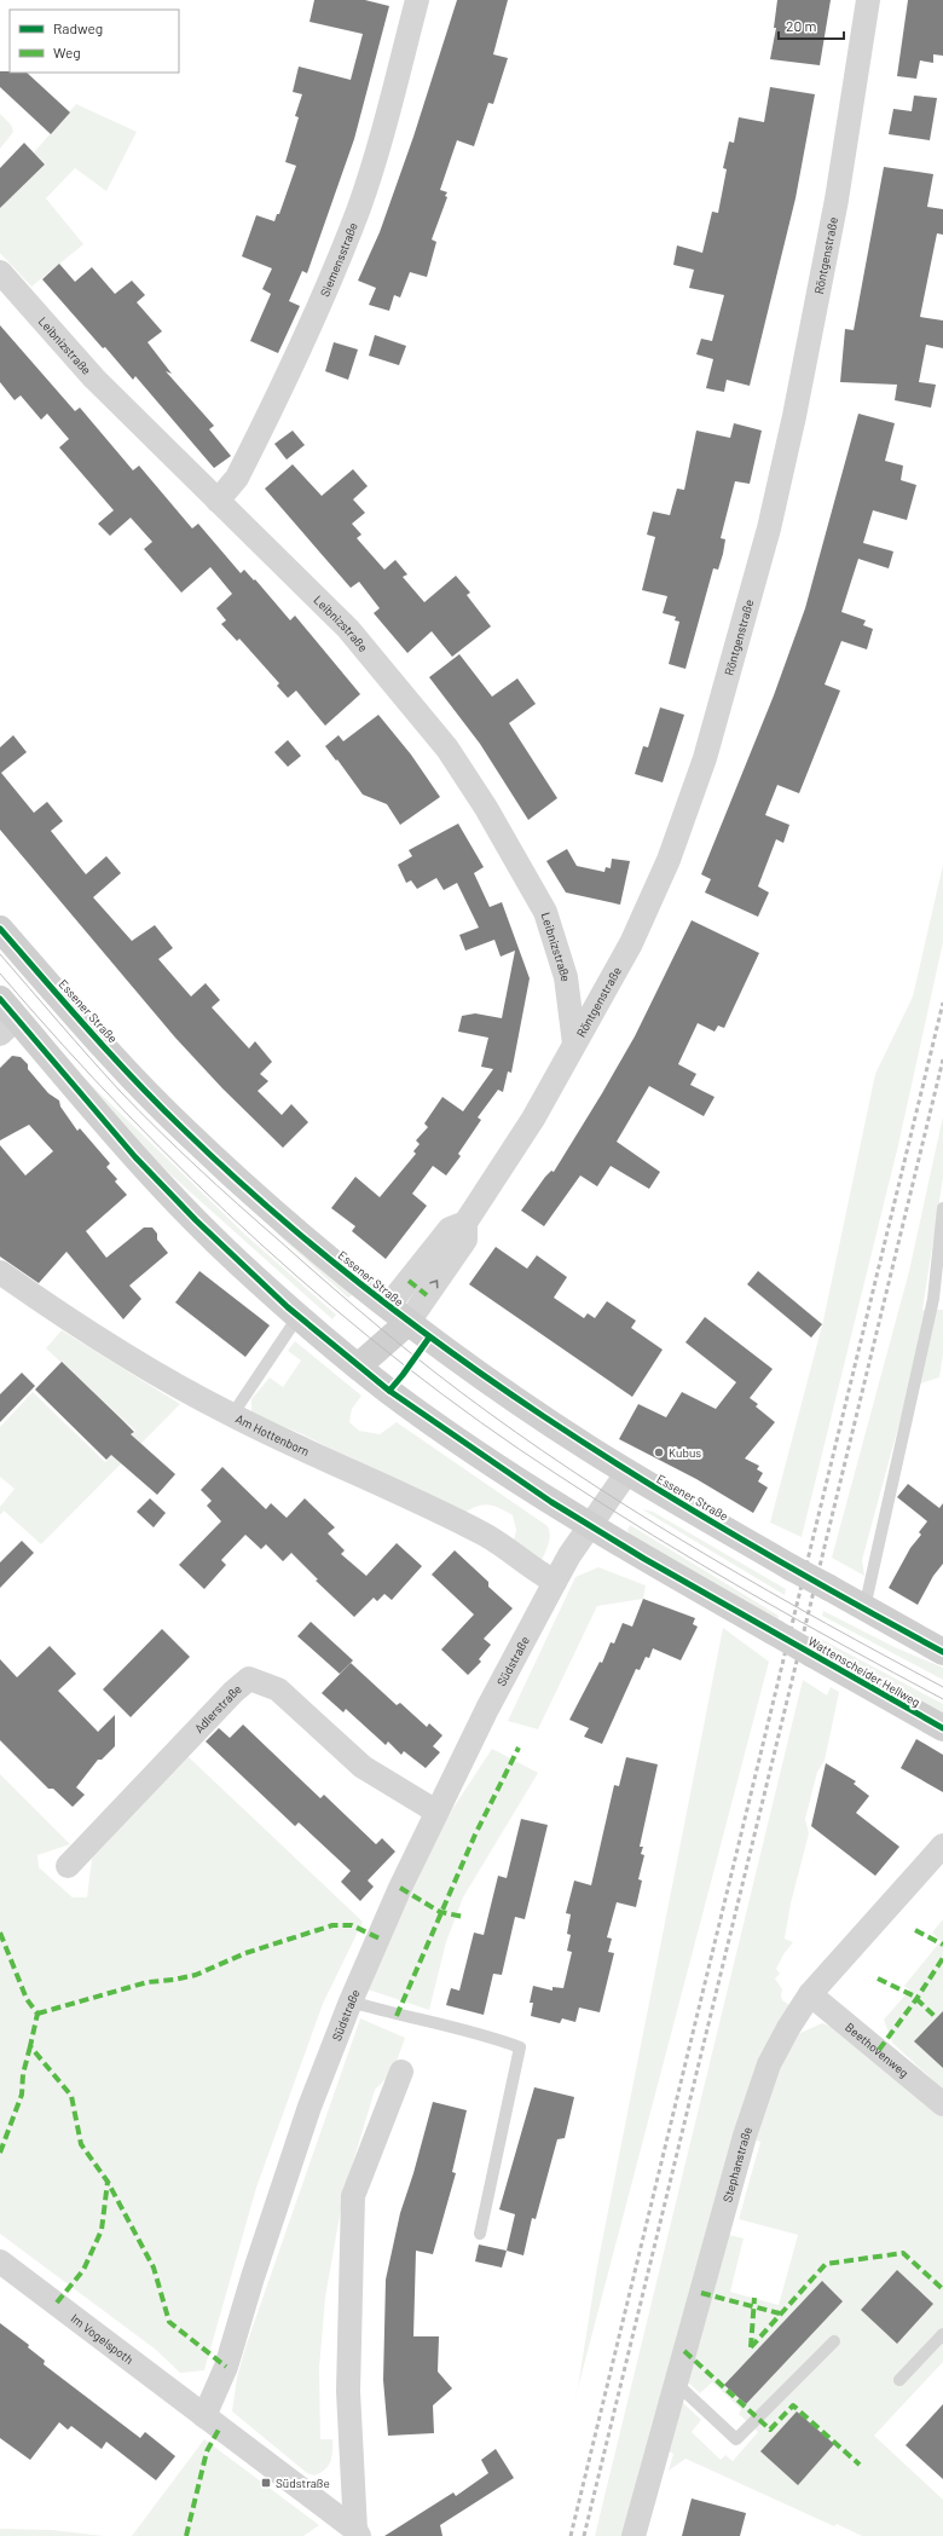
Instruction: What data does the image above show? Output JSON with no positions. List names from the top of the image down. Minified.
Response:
{"streets":{"main road":["Essener Straße","Wattenscheider Hellweg"],"street":["Röntgenstraße","Siemensstraße","Leibnizstraße","Am Hottenborn","Südstraße","Adlerstraße","Beethovenweg","Stephanstraße","Im Vogelspoth"]},"crossings":[["Röntgenstraße","Leibnizstraße"],["Röntgenstraße","Essener Straße"],["Siemensstraße","Leibnizstraße"],["Essener Straße","Südstraße"],["Am Hottenborn","Südstraße"],["Südstraße","Wattenscheider Hellweg"],["Südstraße","Adlerstraße"],["Südstraße","Im Vogelspoth"],["Beethovenweg","Stephanstraße"]],"places":{"other":["Kubus"],"transit":["Südstraße"]},"legend":["Radweg","Weg"],"scale_bar":"20 m"}
